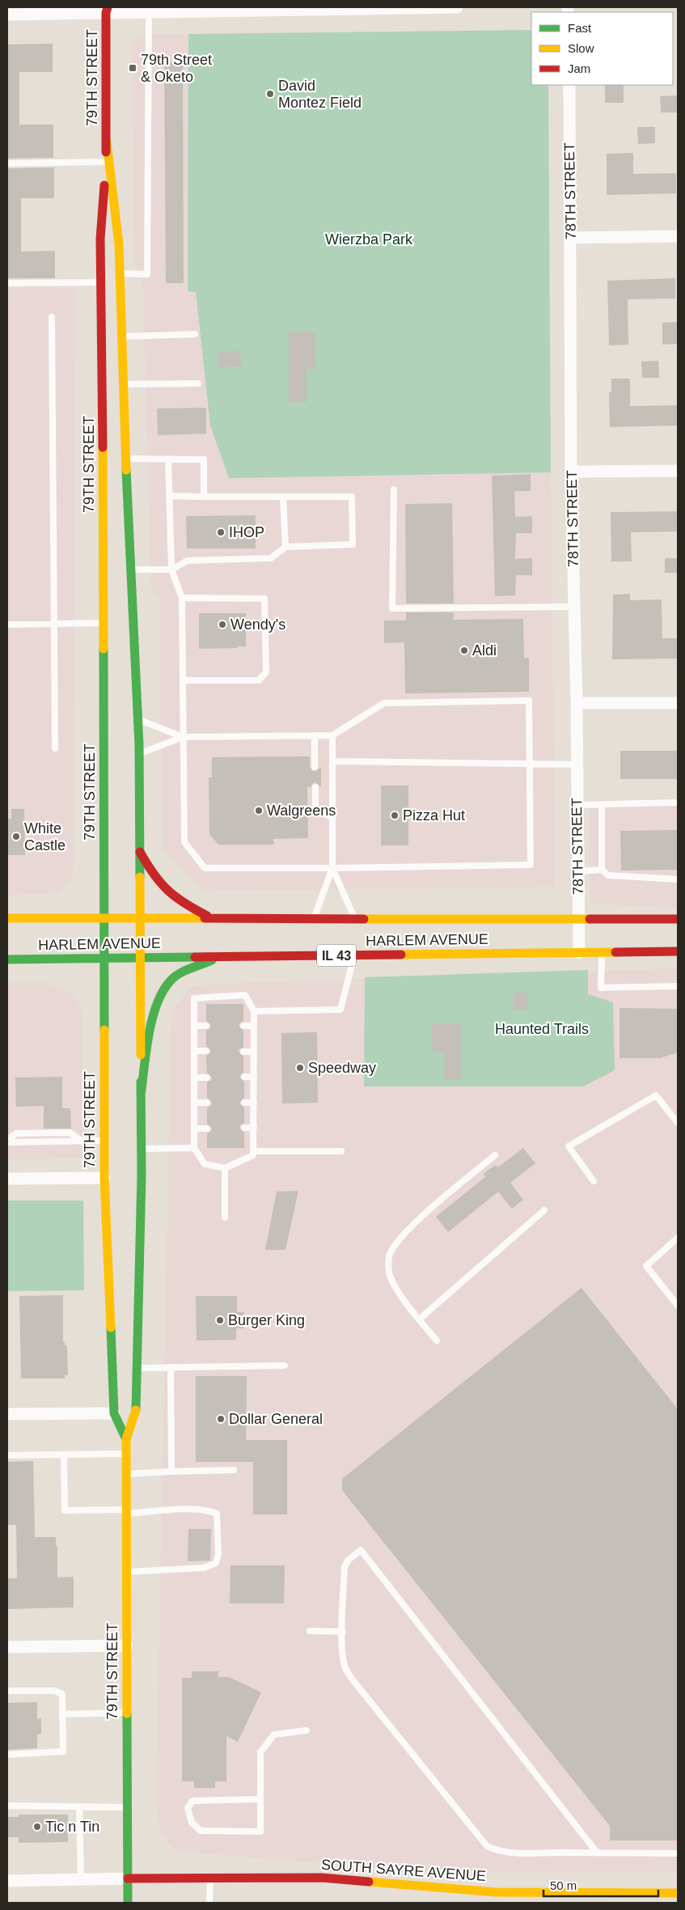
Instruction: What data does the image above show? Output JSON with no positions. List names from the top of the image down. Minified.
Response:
{"streets":{"main road":["79TH STREET","HARLEM AVENUE","IL 43","SOUTH SAYRE AVENUE"],"street":["78TH STREET"]},"crossings":[["79TH STREET","HARLEM AVENUE"],["79TH STREET","SOUTH SAYRE AVENUE"],["78TH STREET","HARLEM AVENUE"]],"parks":["Wierzba Park","Haunted Trails"],"places":{"transit":["79th Street & Oketo"],"other":["David Montez Field","IHOP","Wendy's","Aldi","Walgreens","Pizza Hut","White Castle","Speedway","Burger King","Dollar General","Tic n Tin"]},"legend":["Fast","Slow","Jam"],"scale_bar":"50 m"}
